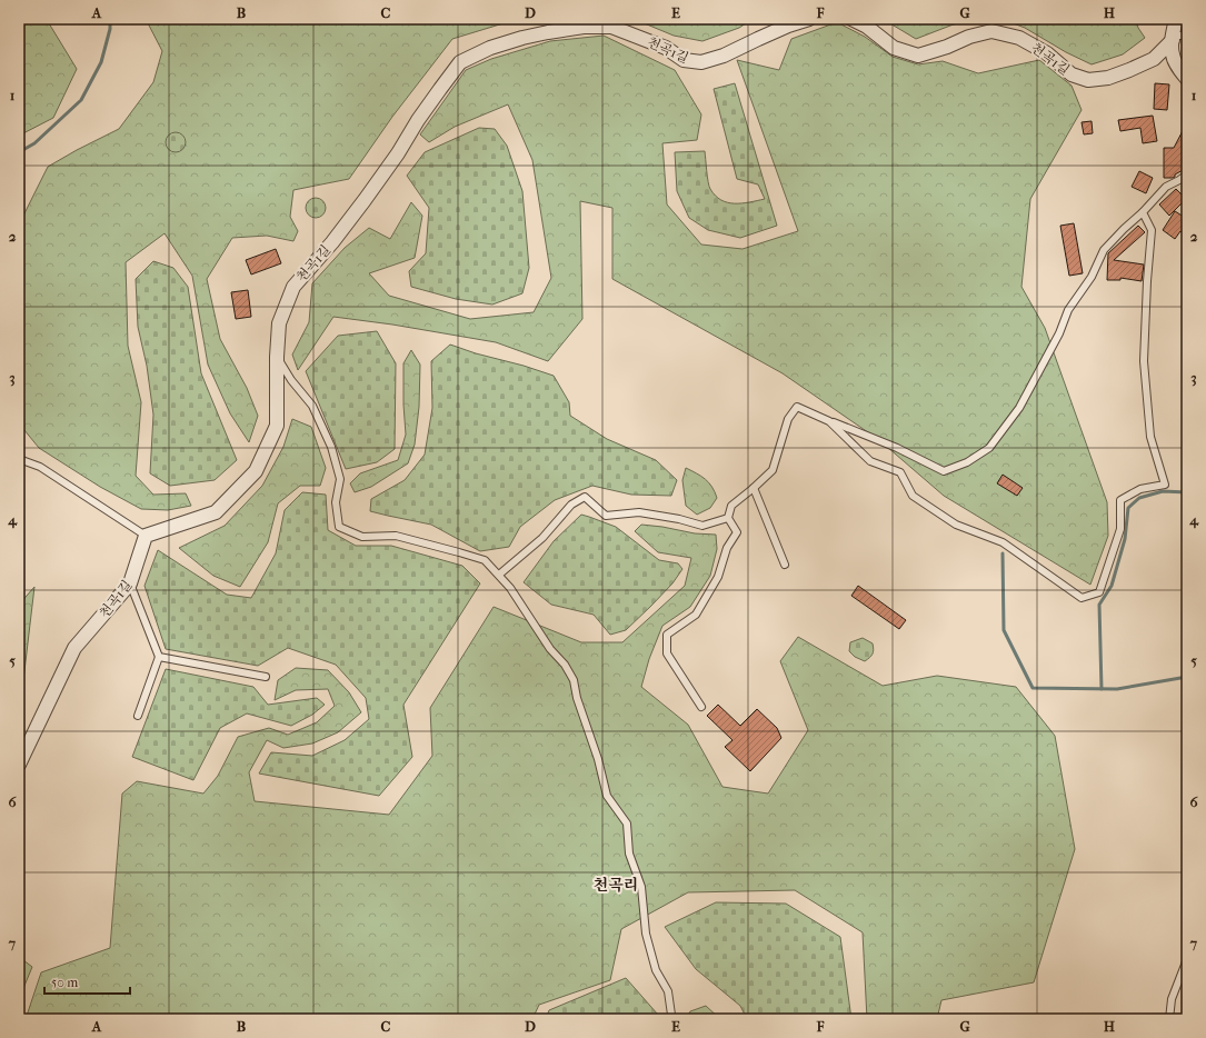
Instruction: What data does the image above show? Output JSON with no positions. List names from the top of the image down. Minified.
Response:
{"streets":{"street":["천곡1길"]},"districts":["천곡리"],"scale_bar":"50 m","grid":{"columns":["A","B","C","D","E","F","G","H"],"rows":["1","2","3","4","5","6","7"]}}
